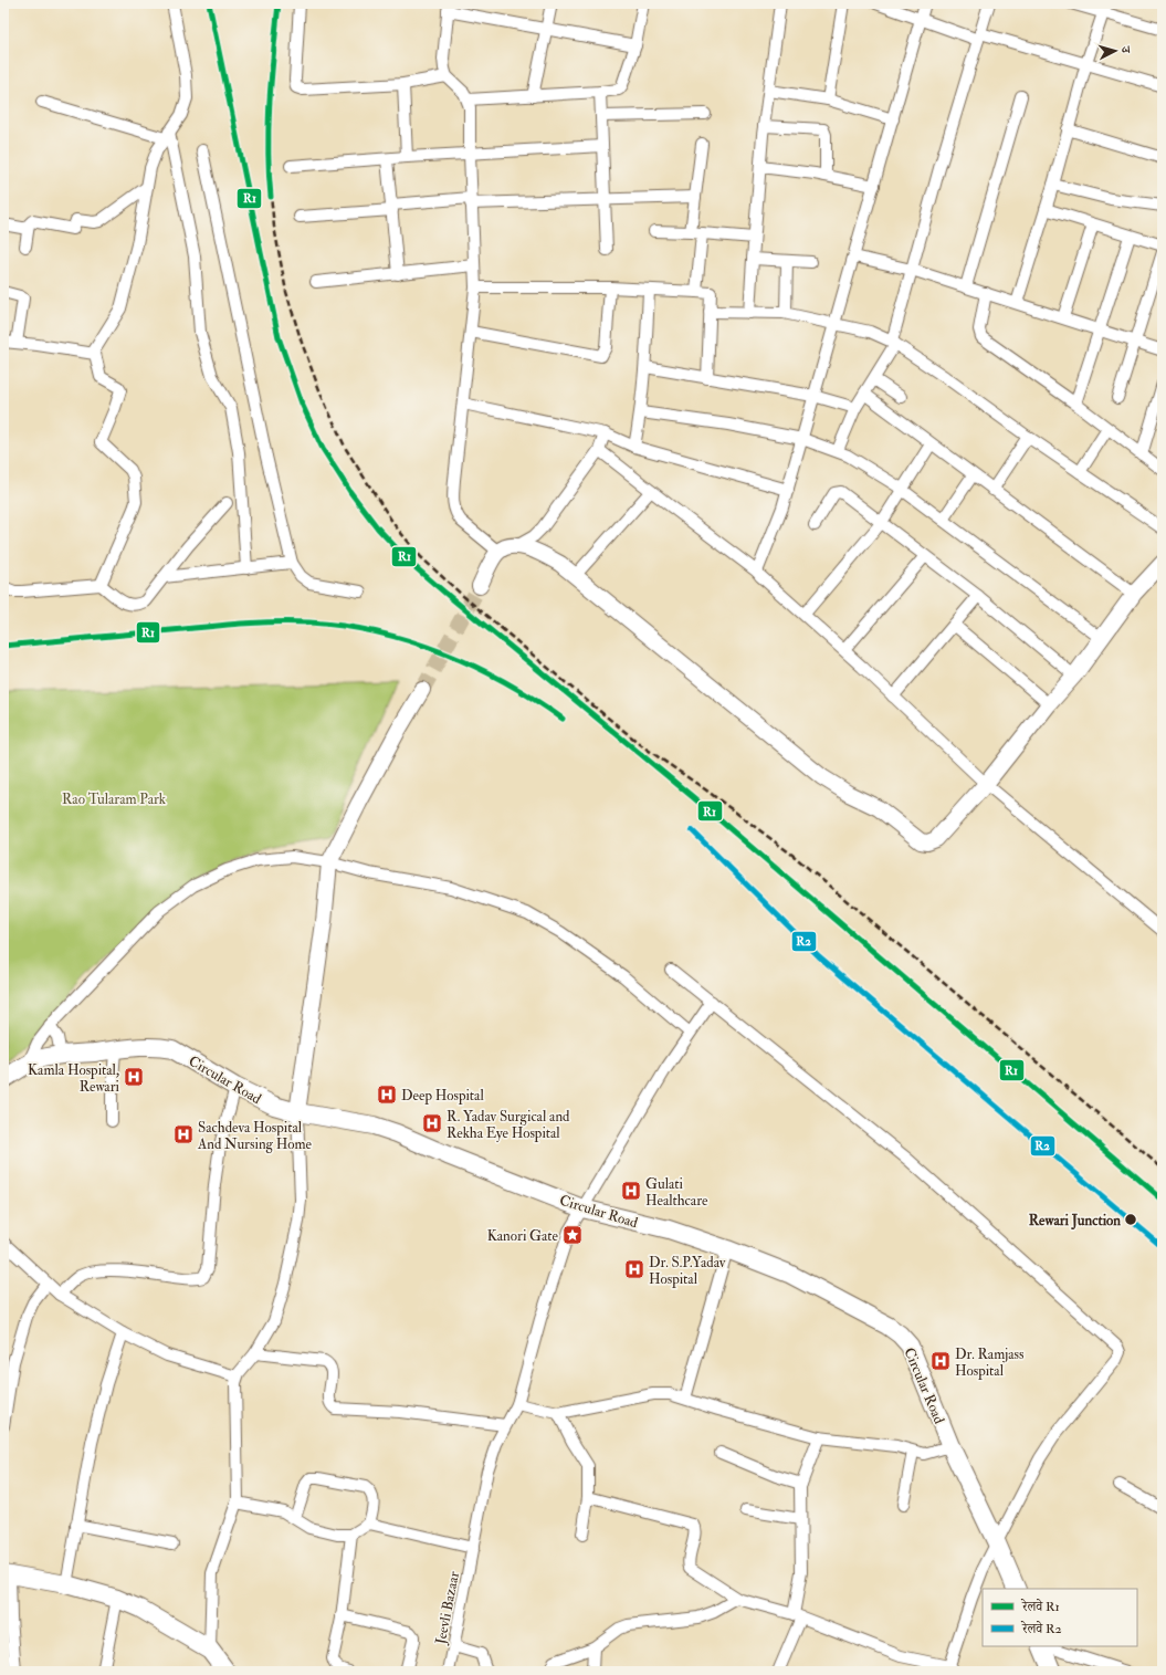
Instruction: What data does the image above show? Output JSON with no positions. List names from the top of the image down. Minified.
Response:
{"streets":{"main road":["Circular Road"],"street":["Jeevli Bazaar"]},"crossings":[["Circular Road","Jeevli Bazaar"]],"parks":["Rao Tularam Park"],"places":{"hospital":["Kamla Hospital, Rewari","Deep Hospital","R. Yadav Surgical and Rekha Eye Hospital","Sachdeva Hospital And Nursing Home","Gulati Healthcare","Dr. S.P.Yadav Hospital","Dr. Ramjass Hospital"],"other":["Rewari Junction"],"place":["Kanori Gate"]},"lines":["rail line R1","rail line R2"],"legend":["रेलवे R1","रेलवे R2"],"north":"right"}
